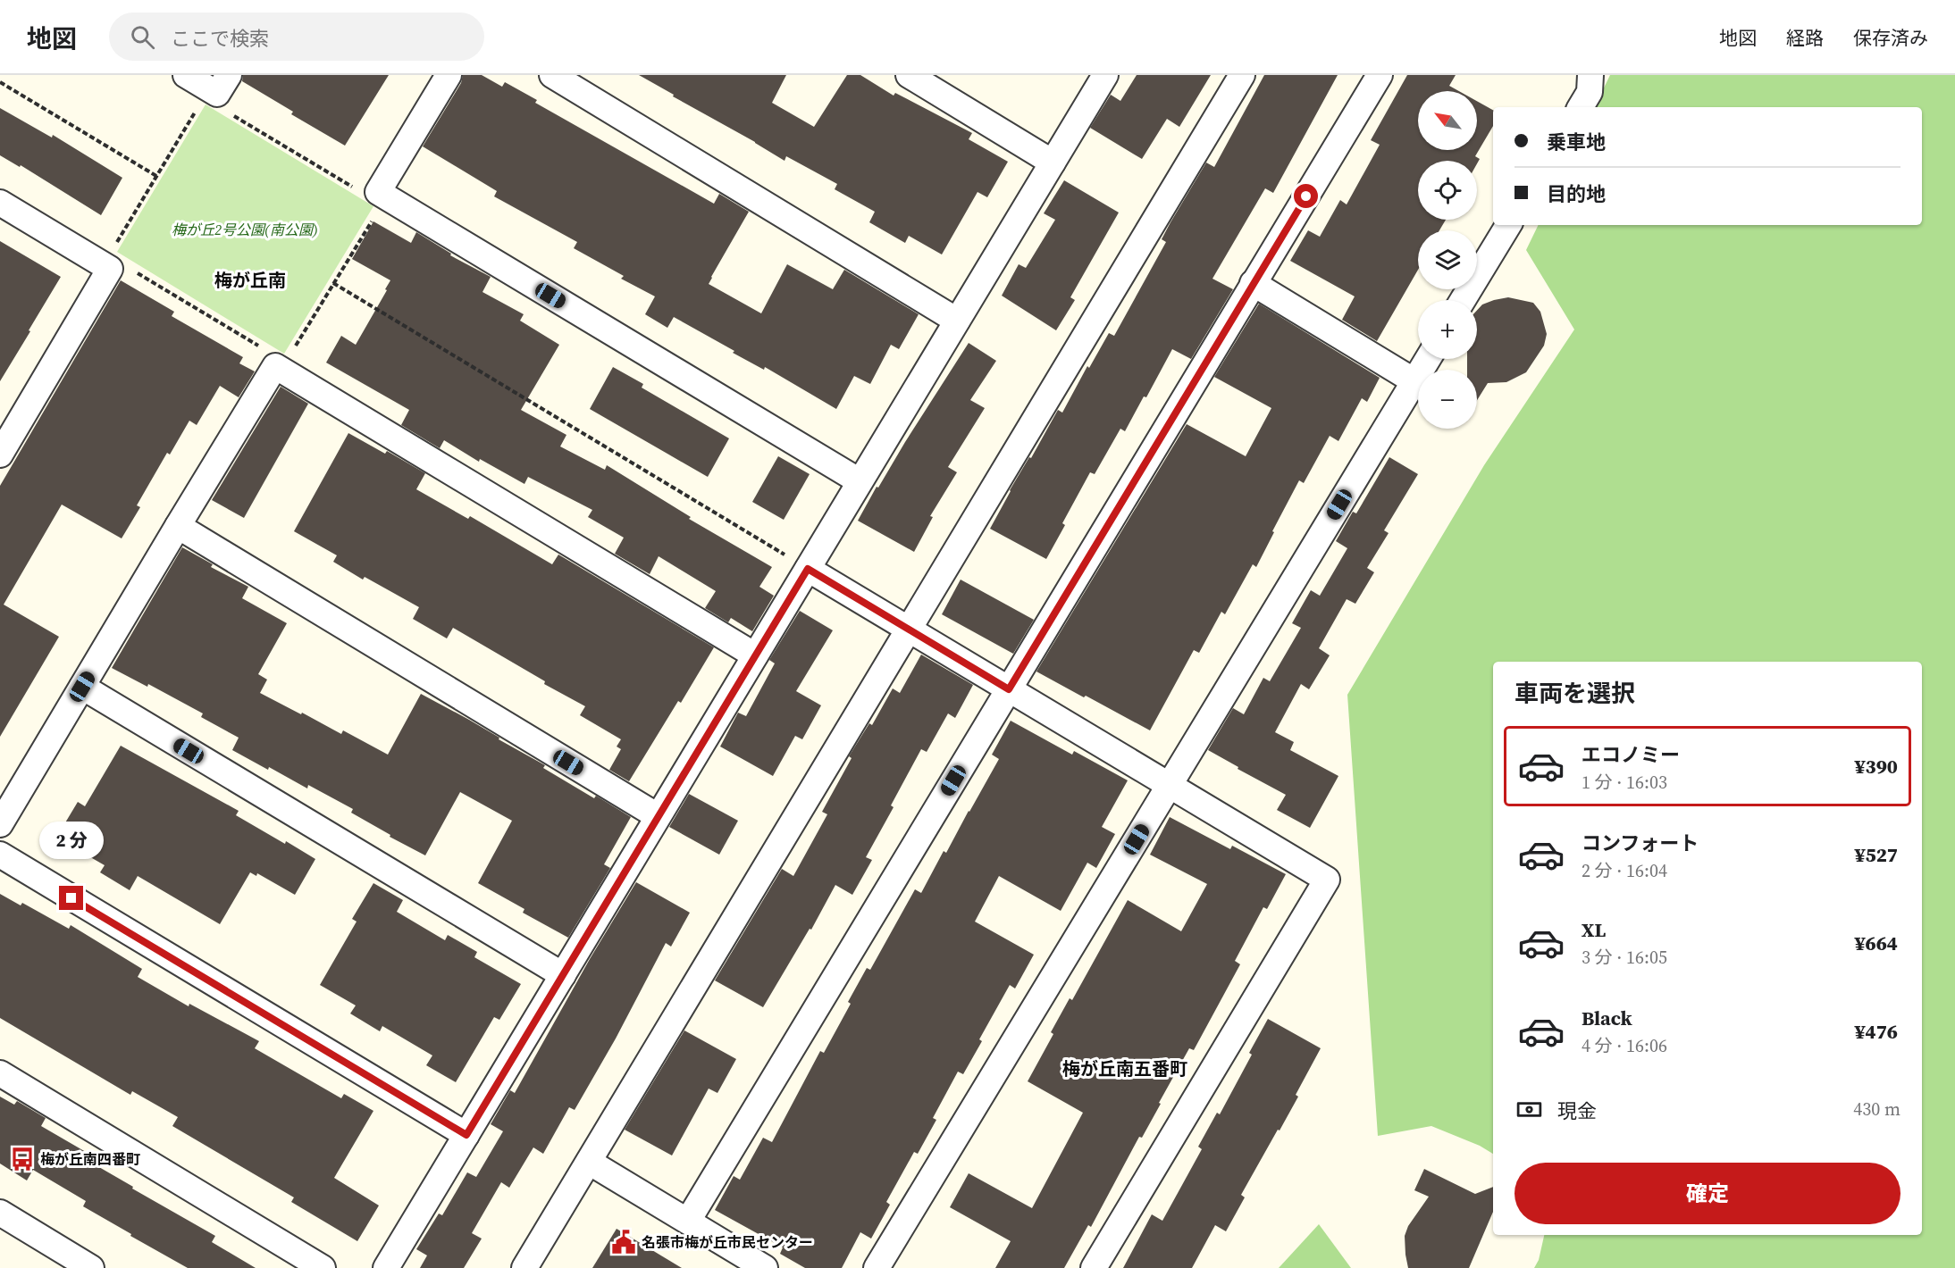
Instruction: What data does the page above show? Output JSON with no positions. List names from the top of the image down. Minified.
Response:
{"districts":["梅が丘南","梅が丘南五番町"],"parks":["梅が丘2号公園(南公園)"],"places":{"bus stop":["梅が丘南四番町"],"public building":["名張市梅が丘市民センター"]},"north":"top left","page":{"header":"地図","search":"ここで検索","nav":["地図","経路","保存済み"],"map_buttons":["+","−"],"banner":["乗車地","目的地"],"heading":"車両を選択","list":[{"name":"エコノミー","note":"1 分 · 16:03","value":"¥390"},{"name":"コンフォート","note":"2 分 · 16:04","value":"¥527"},{"name":"XL","note":"3 分 · 16:05","value":"¥664"},{"name":"Black","note":"4 分 · 16:06","value":"¥476"}],"bubble":"2 分","pay":["現金","430 m"],"buttons":"確定"}}
